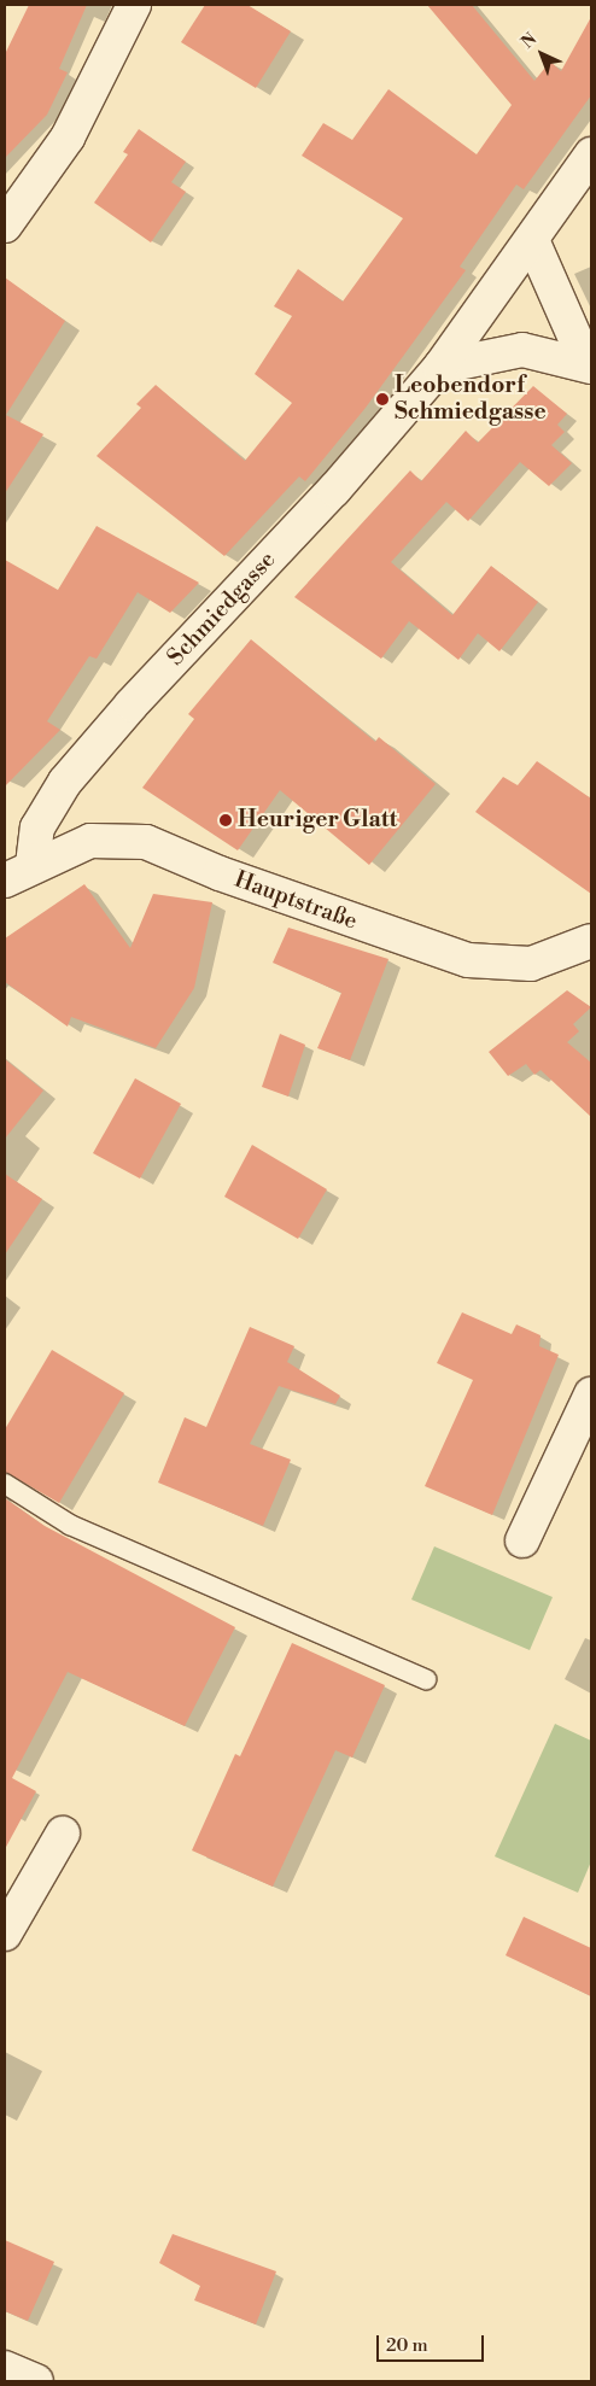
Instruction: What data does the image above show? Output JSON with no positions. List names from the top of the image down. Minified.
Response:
{"streets":{"street":["Schmiedgasse","Hauptstraße"]},"crossings":[["Schmiedgasse","Hauptstraße"]],"places":["Leobendorf Schmiedgasse","Heuriger Glatt"],"scale_bar":"20 m","north":"top left"}
